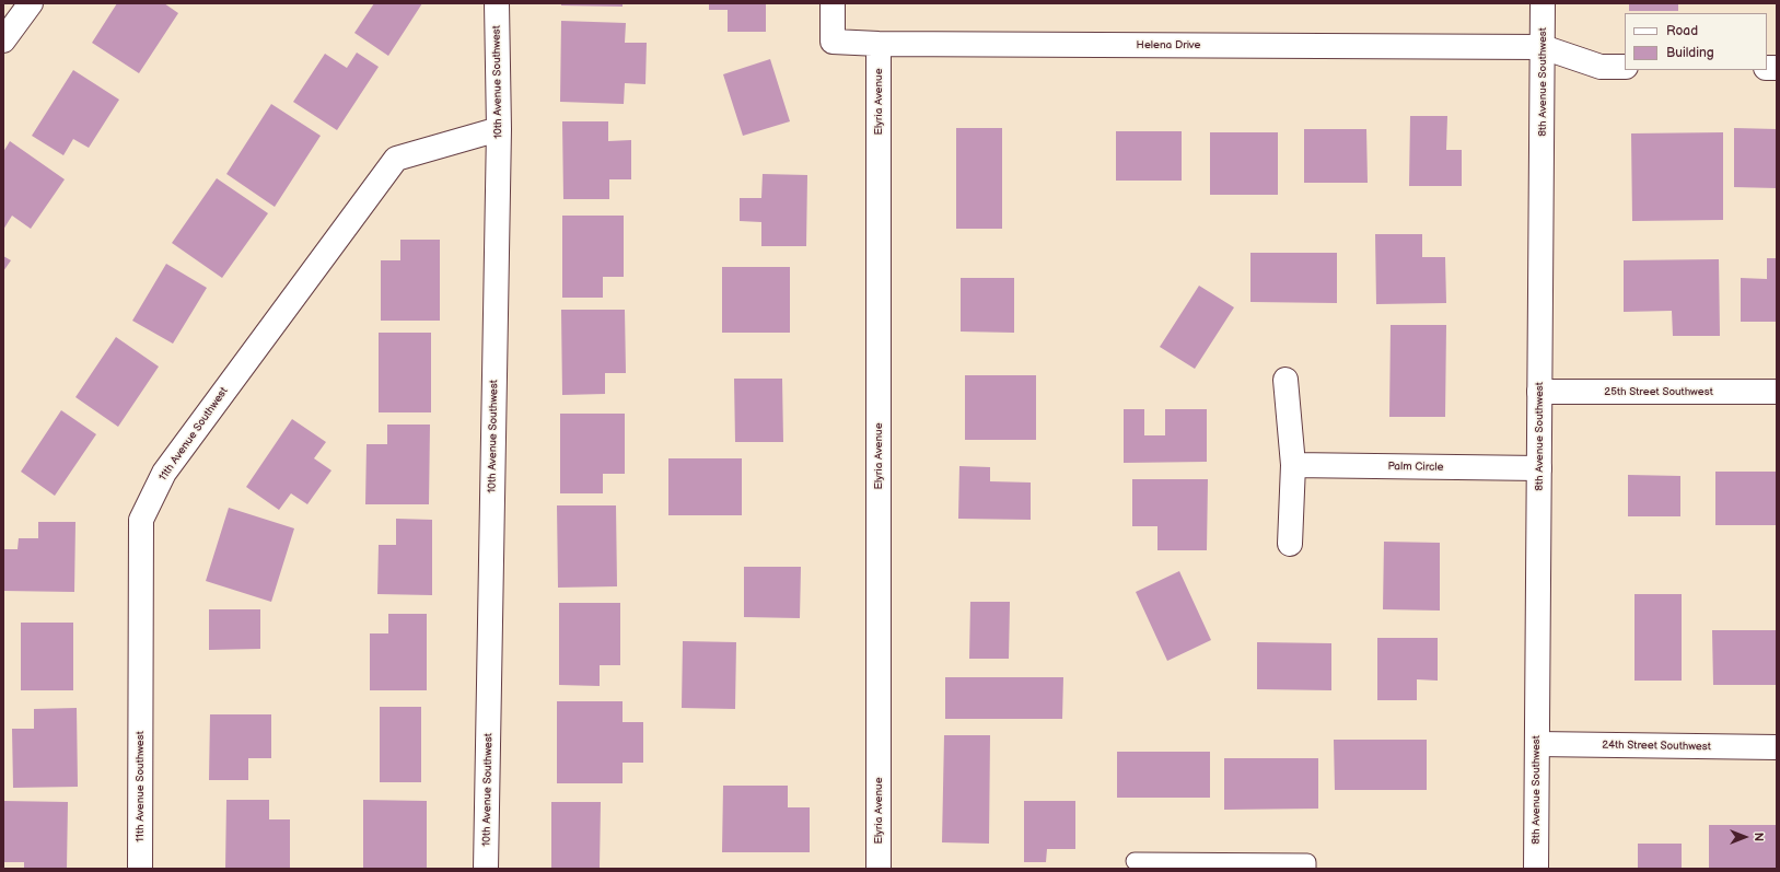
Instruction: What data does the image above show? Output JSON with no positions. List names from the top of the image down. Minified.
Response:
{"streets":{"street":["Helena Drive","10th Avenue Southwest","8th Avenue Southwest","Elyria Avenue","25th Street Southwest","11th Avenue Southwest","Palm Circle","24th Street Southwest"]},"crossings":[["Helena Drive","8th Avenue Southwest"],["Helena Drive","Elyria Avenue"],["10th Avenue Southwest","11th Avenue Southwest"],["8th Avenue Southwest","25th Street Southwest"],["8th Avenue Southwest","Palm Circle"],["8th Avenue Southwest","24th Street Southwest"]],"legend":["Road","Building"],"north":"right"}
